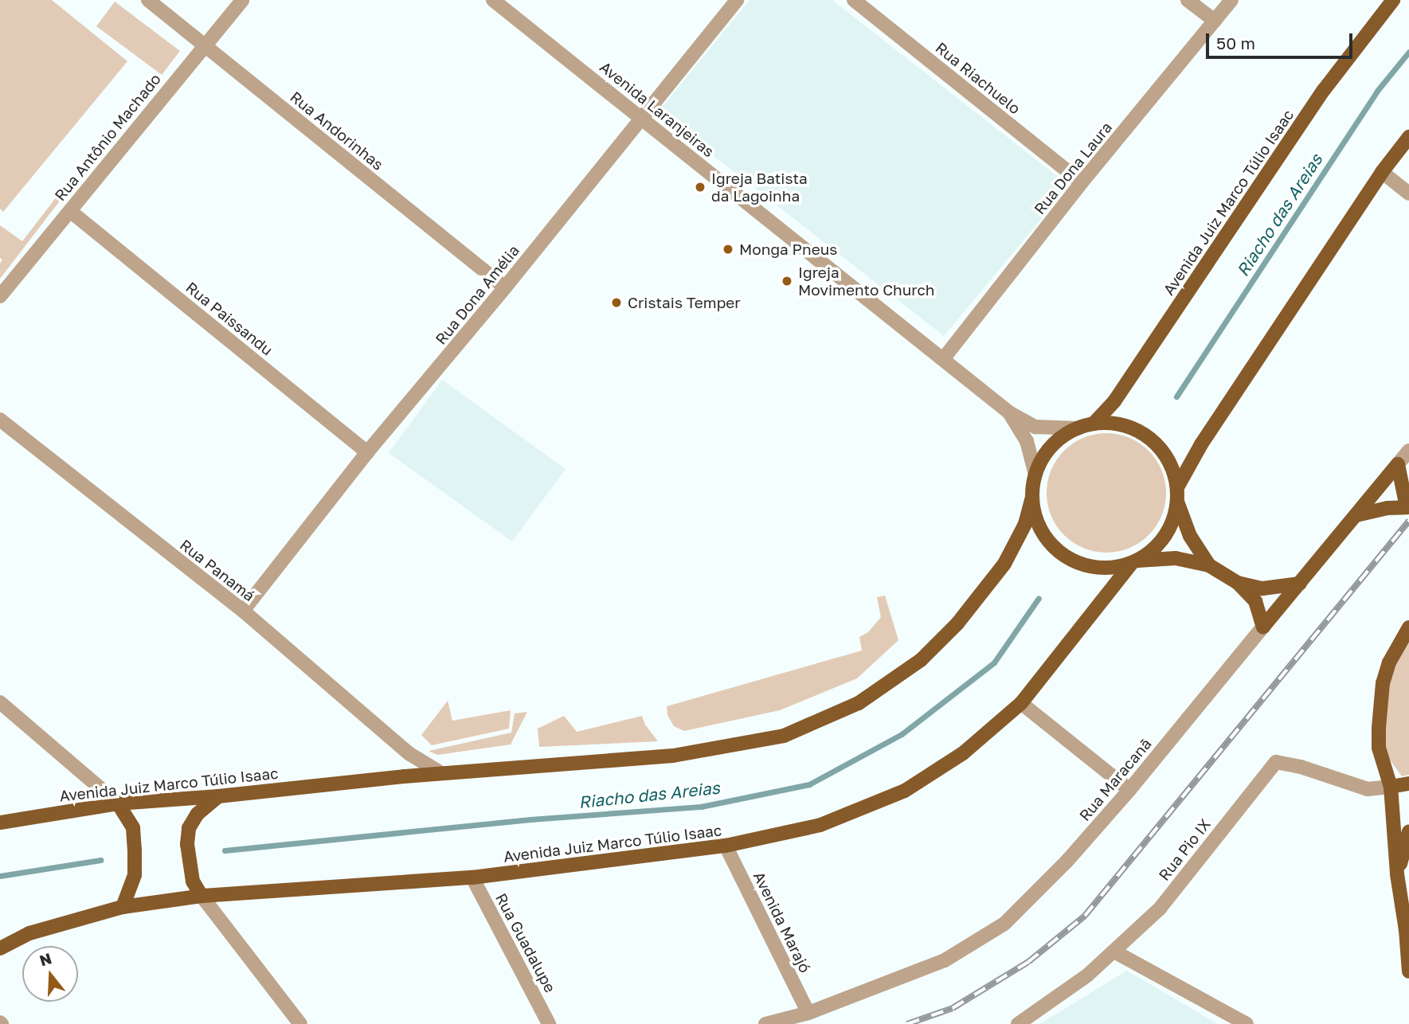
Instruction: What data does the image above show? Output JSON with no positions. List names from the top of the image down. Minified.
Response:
{"streets":{"main road":["Avenida Juiz Marco Túlio Isaac","Rua Maracanã"],"street":["Rua Riachuelo","Avenida Laranjeiras","Rua Andorinhas","Rua Antônio Machado","Rua Dona Laura","Rua Dona Amélia","Rua Paissandu","Rua Panamá","Rua Pio IX","Avenida Marajó","Rua Guadalupe"]},"crossings":[["Rua Riachuelo","Rua Dona Laura"],["Avenida Laranjeiras","Rua Dona Laura"],["Avenida Laranjeiras","Avenida Juiz Marco Túlio Isaac"],["Avenida Laranjeiras","Rua Dona Amélia"],["Rua Andorinhas","Rua Antônio Machado"],["Rua Andorinhas","Rua Dona Amélia"],["Rua Antônio Machado","Rua Paissandu"],["Avenida Juiz Marco Túlio Isaac","Rua Panamá"],["Avenida Juiz Marco Túlio Isaac","Avenida Marajó"],["Avenida Juiz Marco Túlio Isaac","Rua Guadalupe"],["Rua Dona Amélia","Rua Paissandu"],["Rua Dona Amélia","Rua Panamá"],["Rua Maracanã","Avenida Marajó"]],"water":["Riacho das Areias"],"places":["Igreja Batista da Lagoinha","Monga Pneus","Igreja Movimento Church","Cristais Temper"],"scale_bar":"50 m","north":"top"}
